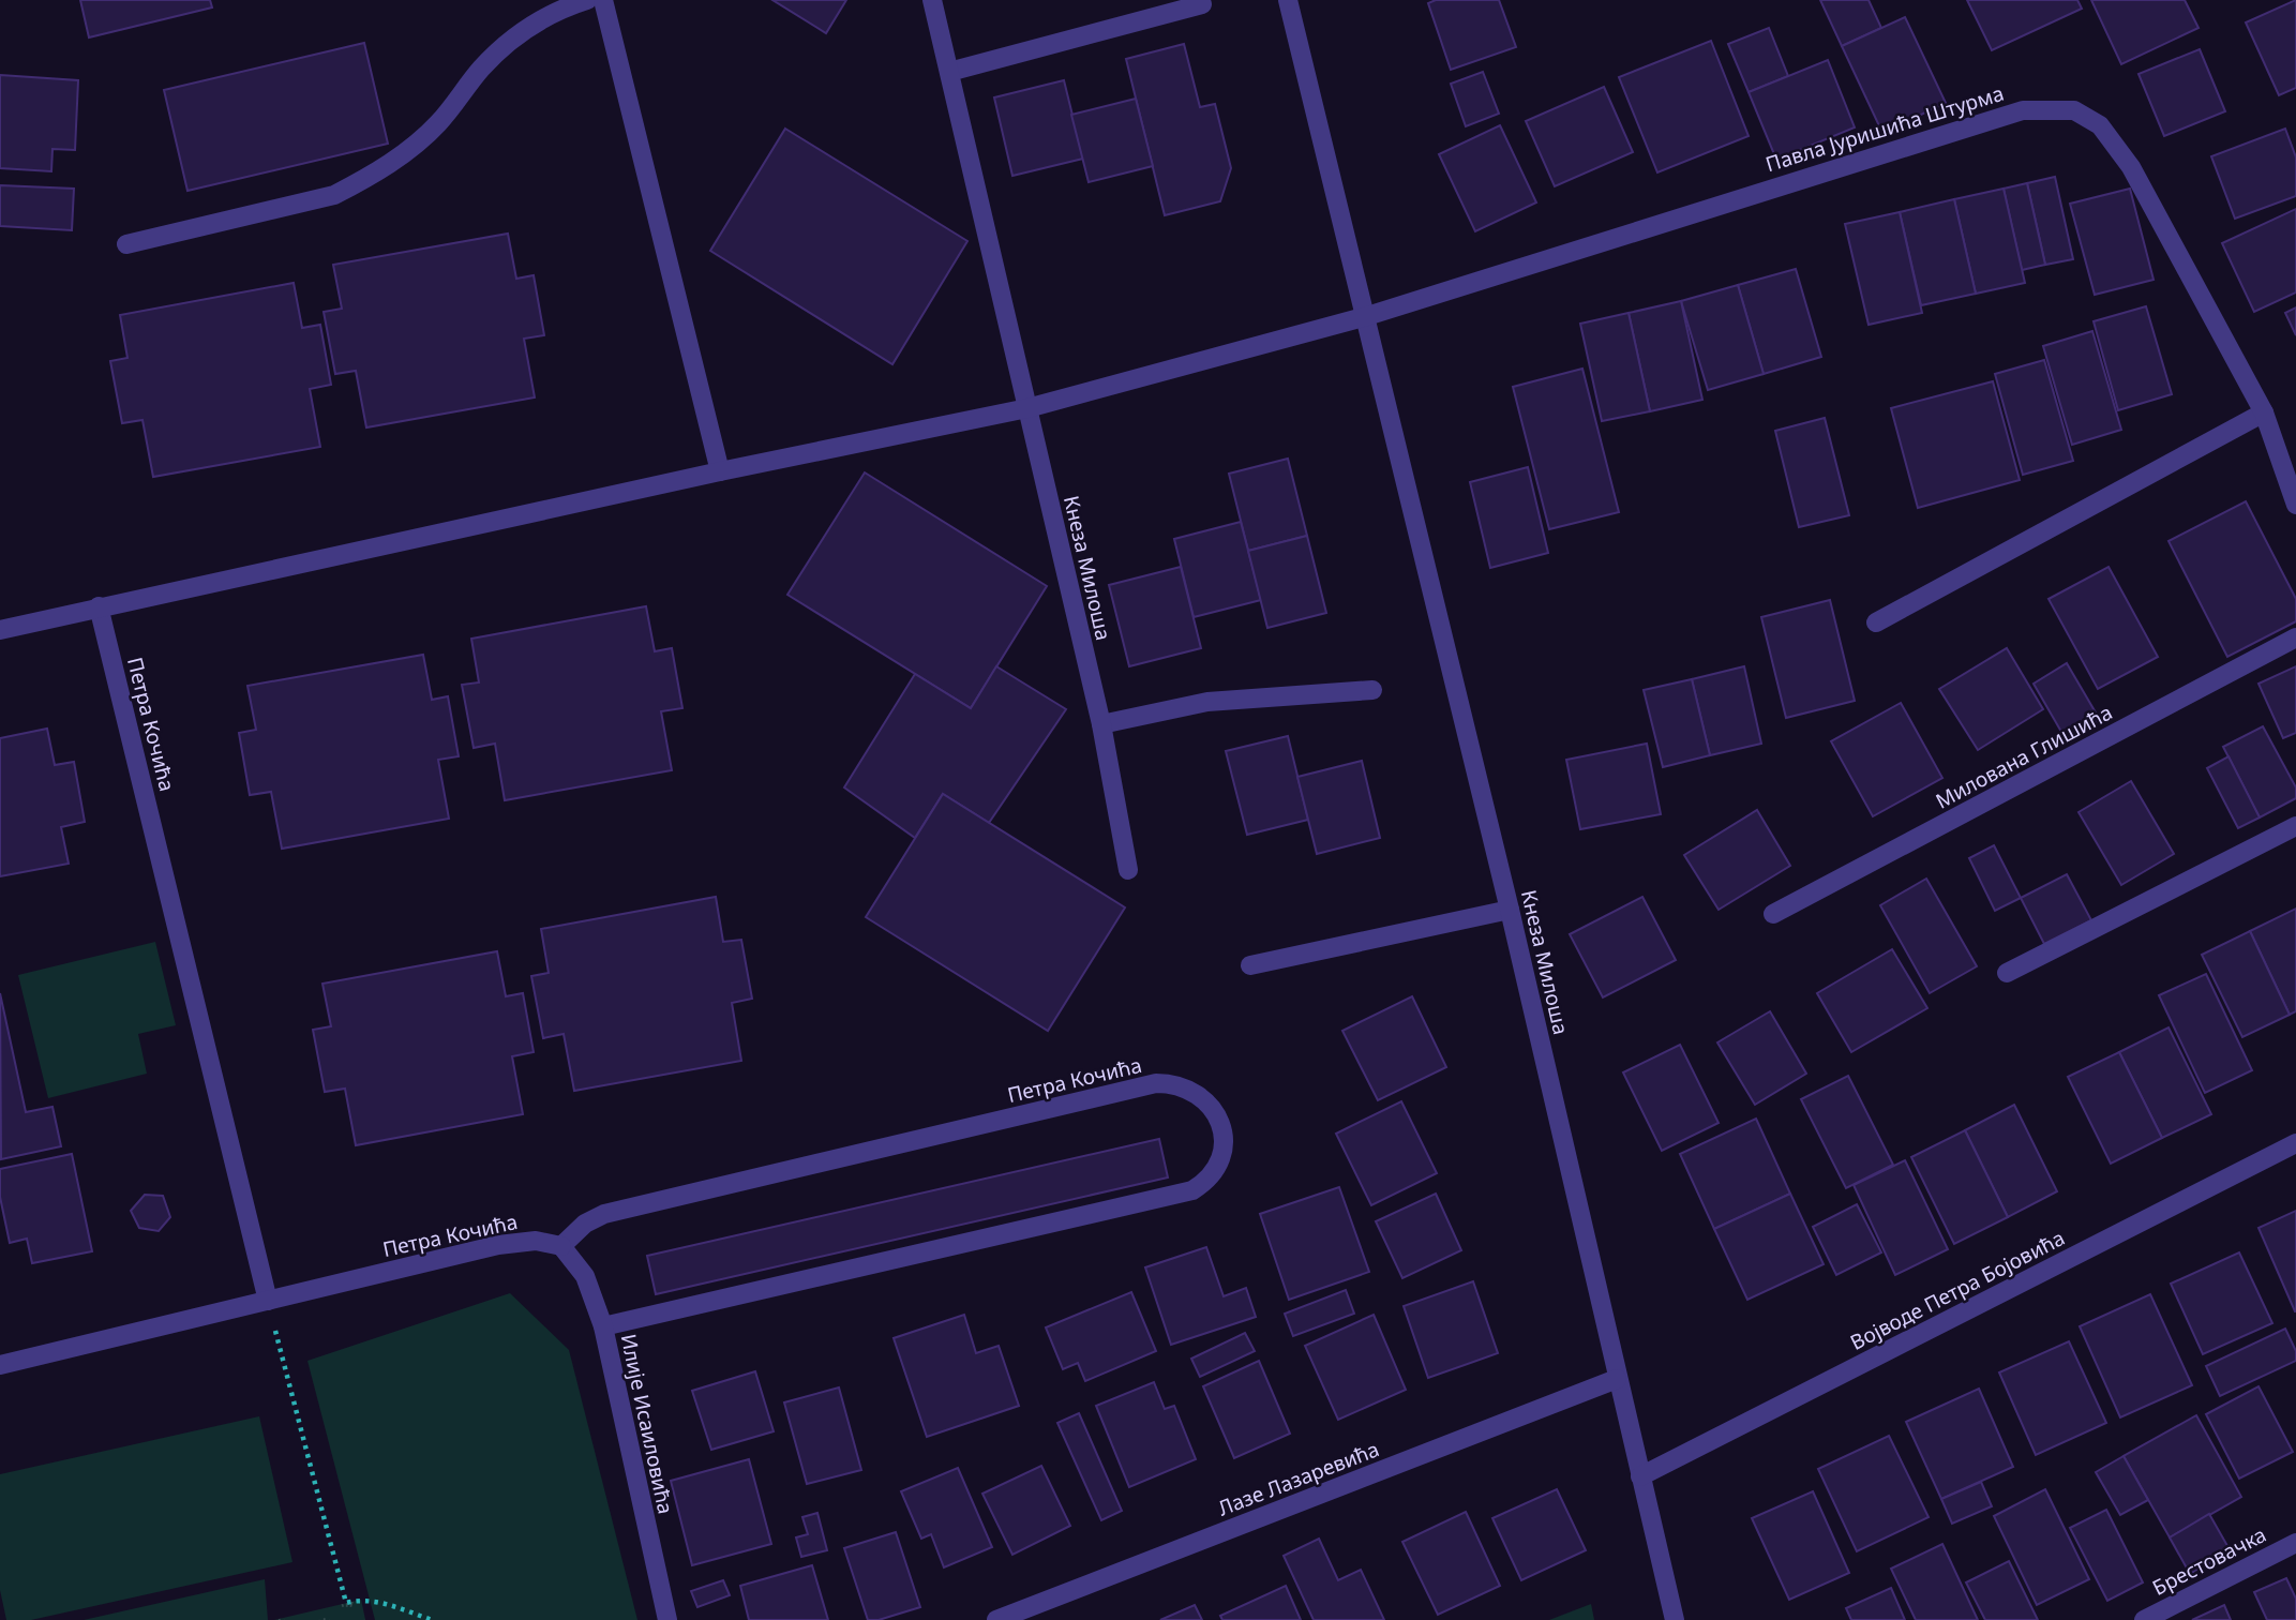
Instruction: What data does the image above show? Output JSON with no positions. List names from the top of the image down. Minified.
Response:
{"streets":{"street":["Павла Јуришића Штурма","Кнеза Милоша","Петра Кочића","Милована Глишића","Војводе Петра Бојовића","Илије Исаиловића","Лазе Лазаревића","Брестовачка"]},"crossings":[["Павла Јуришића Штурма","Кнеза Милоша"],["Кнеза Милоша","Војводе Петра Бојовића"],["Кнеза Милоша","Лазе Лазаревића"],["Петра Кочића","Илије Исаиловића"]]}
